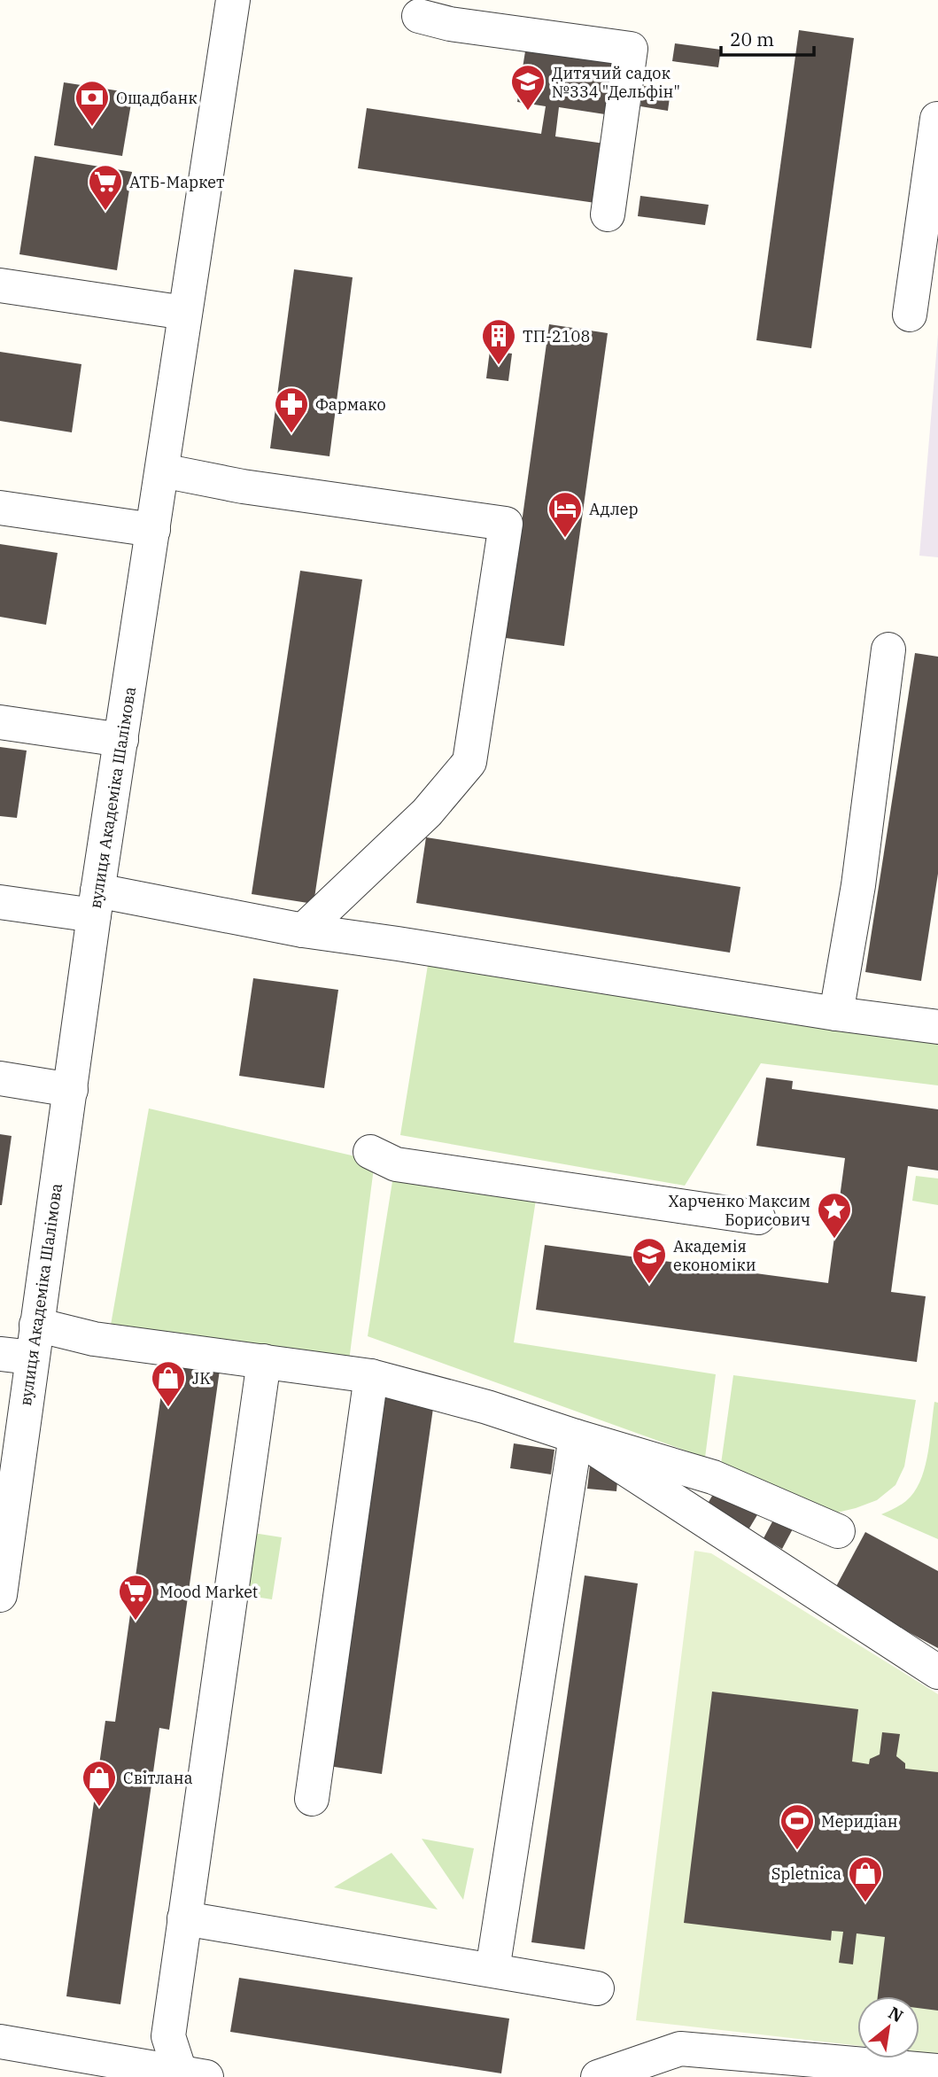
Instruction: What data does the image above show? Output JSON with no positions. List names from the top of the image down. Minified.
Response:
{"streets":{"street":["вулиця Академіка Шалімова"]},"places":{"school or university":["Дитячий садок №334 \"Дельфін\"","Академія економіки"],"bank":["Ощадбанк"],"supermarket":["АТБ-Маркет","Mood Market"],"building":["ТП-2108"],"pharmacy":["Фармако"],"hotel":["Адлер"],"place":["Харченко Максим Борисович"],"shop":["JK","Світлана","Spletnica"],"sports":["Меридіан"]},"scale_bar":"20 m","north":"top right"}
